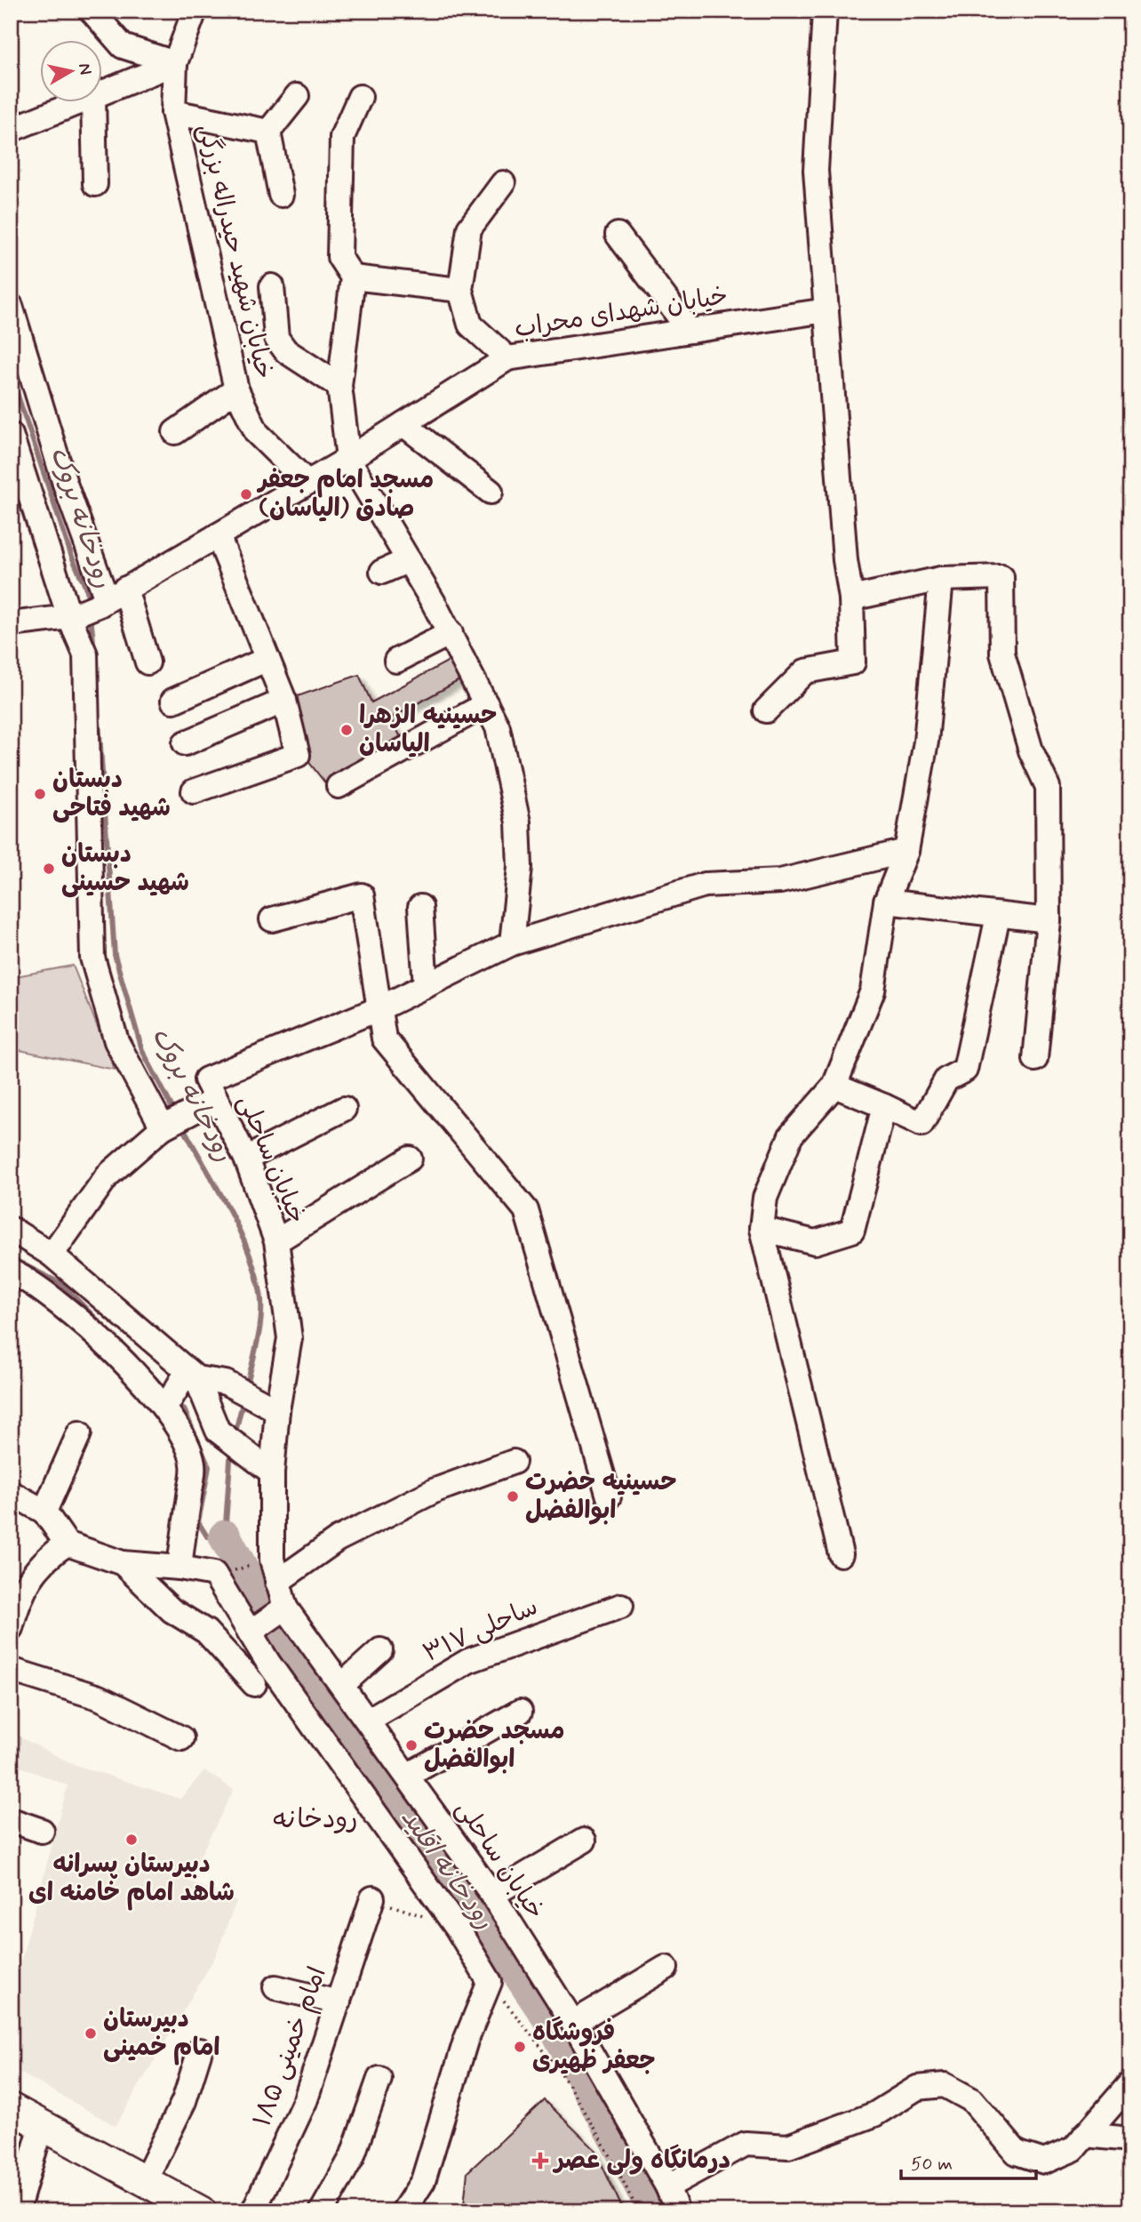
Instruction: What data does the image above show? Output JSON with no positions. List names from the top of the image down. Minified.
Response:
{"streets":{"street":["خیابان شهید حیدراله بزرگی","خیابان شهدای محراب","خیابان ساحلی","ساحلی ۳۱۷","امام خمینی ۱۸۵"]},"crossings":[["خیابان شهید حیدراله بزرگی","خیابان شهدای محراب"],["خیابان ساحلی","ساحلی ۳۱۷"]],"districts":["رودخانه"],"water":["رودخانه بروک","رودخانه اقلید"],"places":{"other":["مسجد امام جعفر صادق (الیاسان)","حسینیه الزهرا الیاسان","دبستان شهید فتاحی","دبستان شهید حسینی","حسینیه حضرت ابوالفضل","مسجد حضرت ابوالفضل","دبیرستان پسرانه شاهد امام خامنه ای","دبیرستان امام خمینی","فروشگاه جعفر ظهیری"],"health":["درمانگاه ولی عصر"]},"scale_bar":"50 m","north":"right"}
